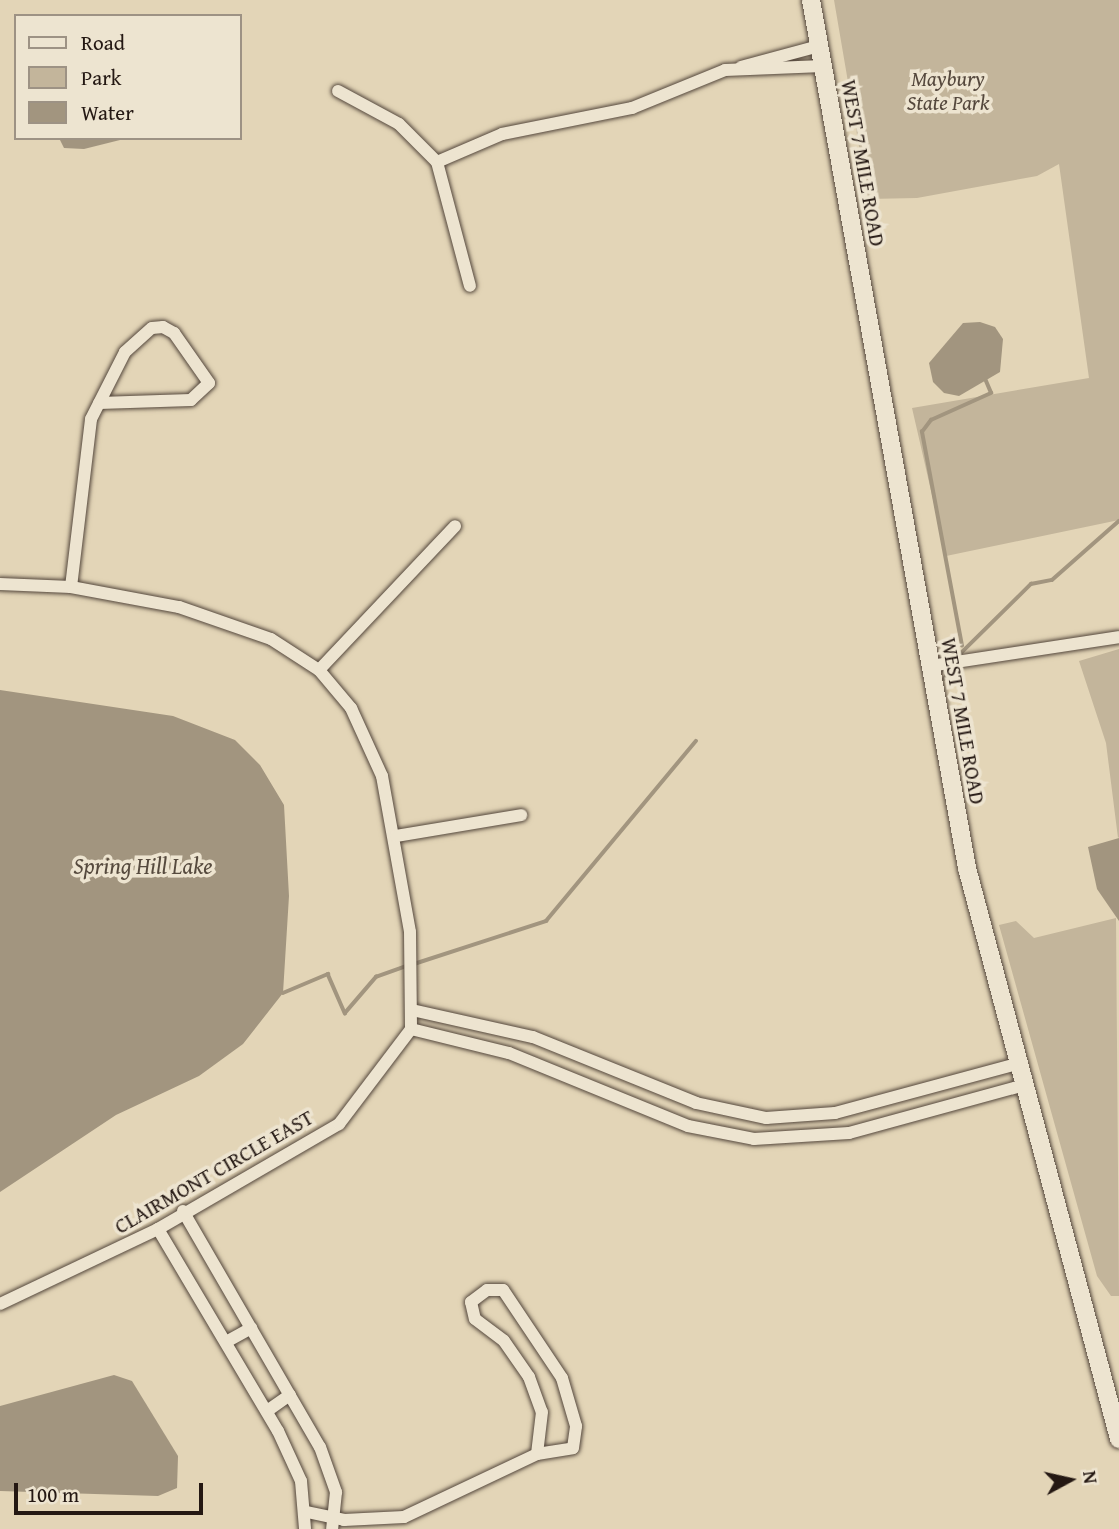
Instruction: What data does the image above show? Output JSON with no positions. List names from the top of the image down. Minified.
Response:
{"streets":{"street":["WEST 7 MILE ROAD","CLAIRMONT CIRCLE EAST"]},"water":["Spring Hill Lake"],"parks":["Maybury State Park"],"legend":["Road","Park","Water"],"scale_bar":"100 m","north":"right"}
